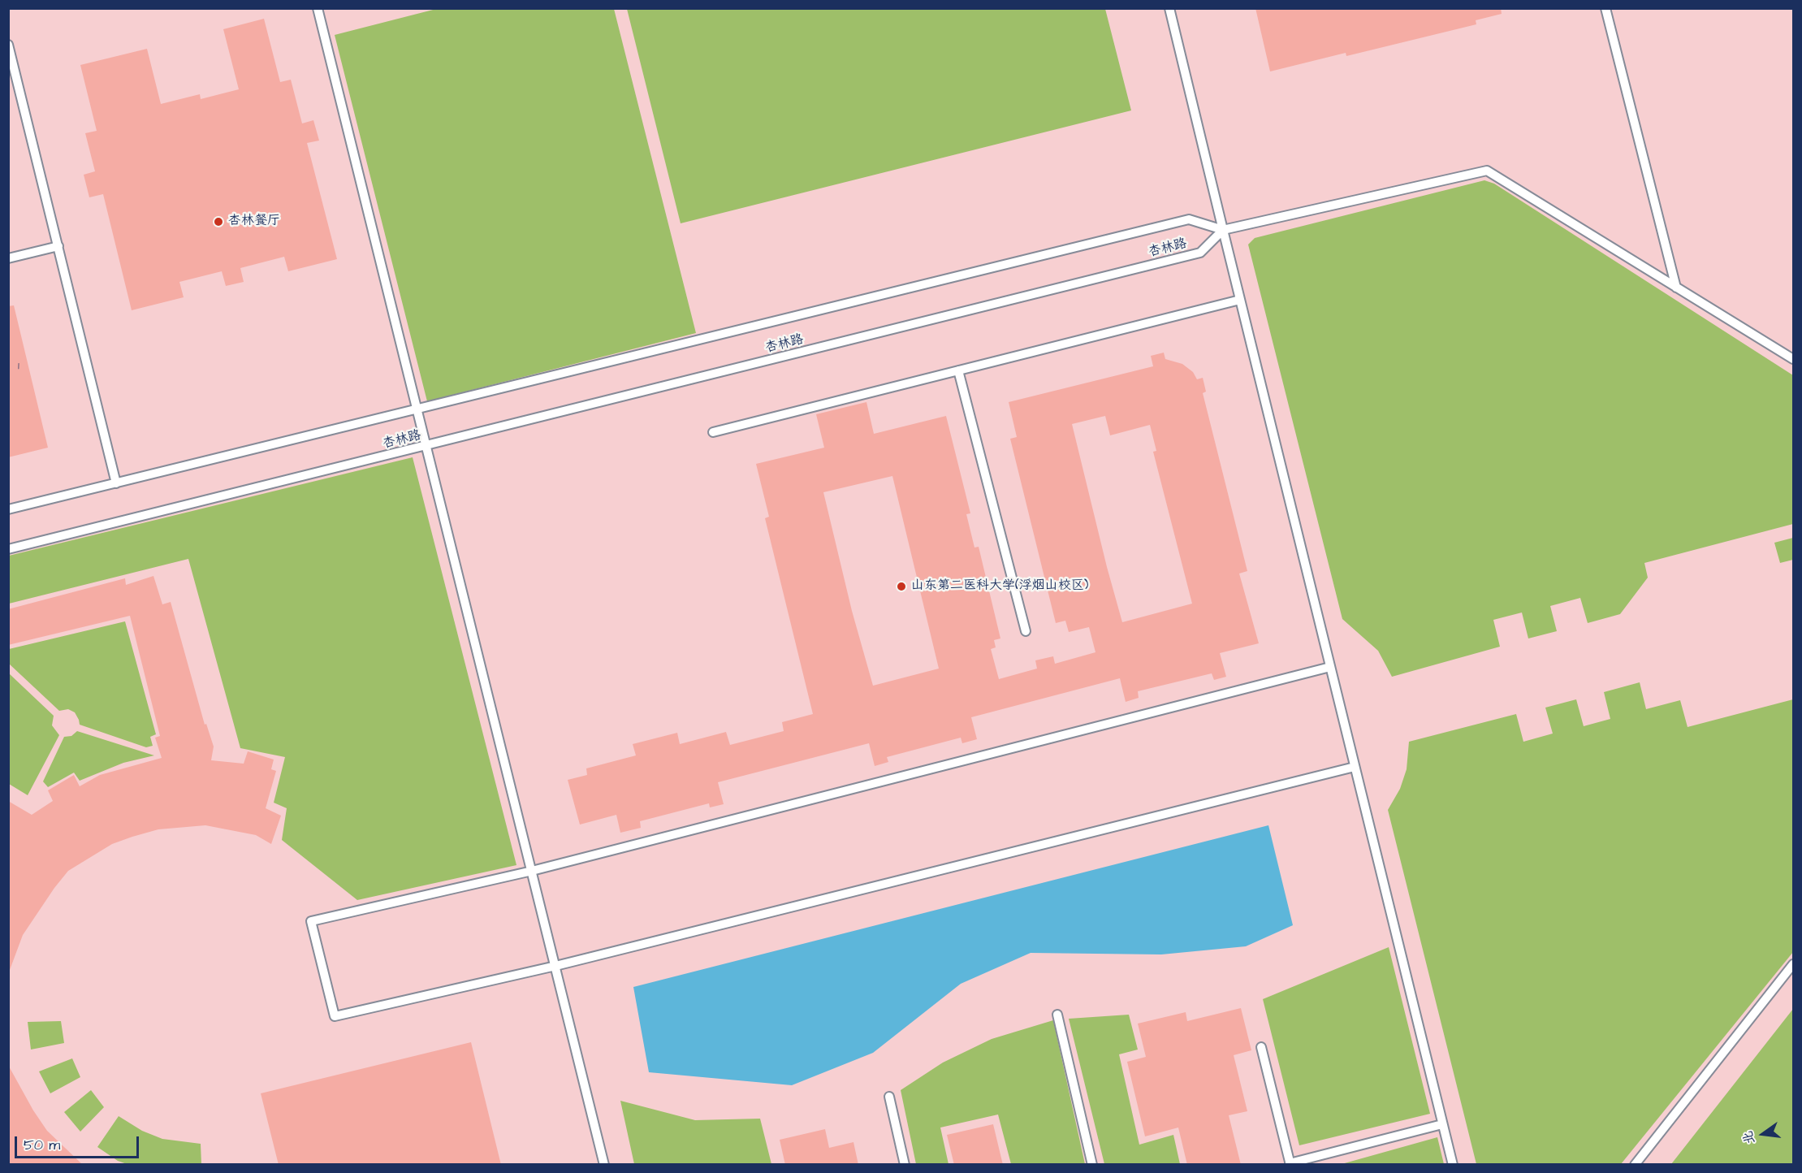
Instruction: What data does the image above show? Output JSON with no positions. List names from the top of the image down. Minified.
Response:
{"streets":{"lane":["杏林路"]},"places":["杏林餐厅","山东第二医科大学(浮烟山校区)"],"house_numbers":["1"],"scale_bar":"50 m","north":"left"}
